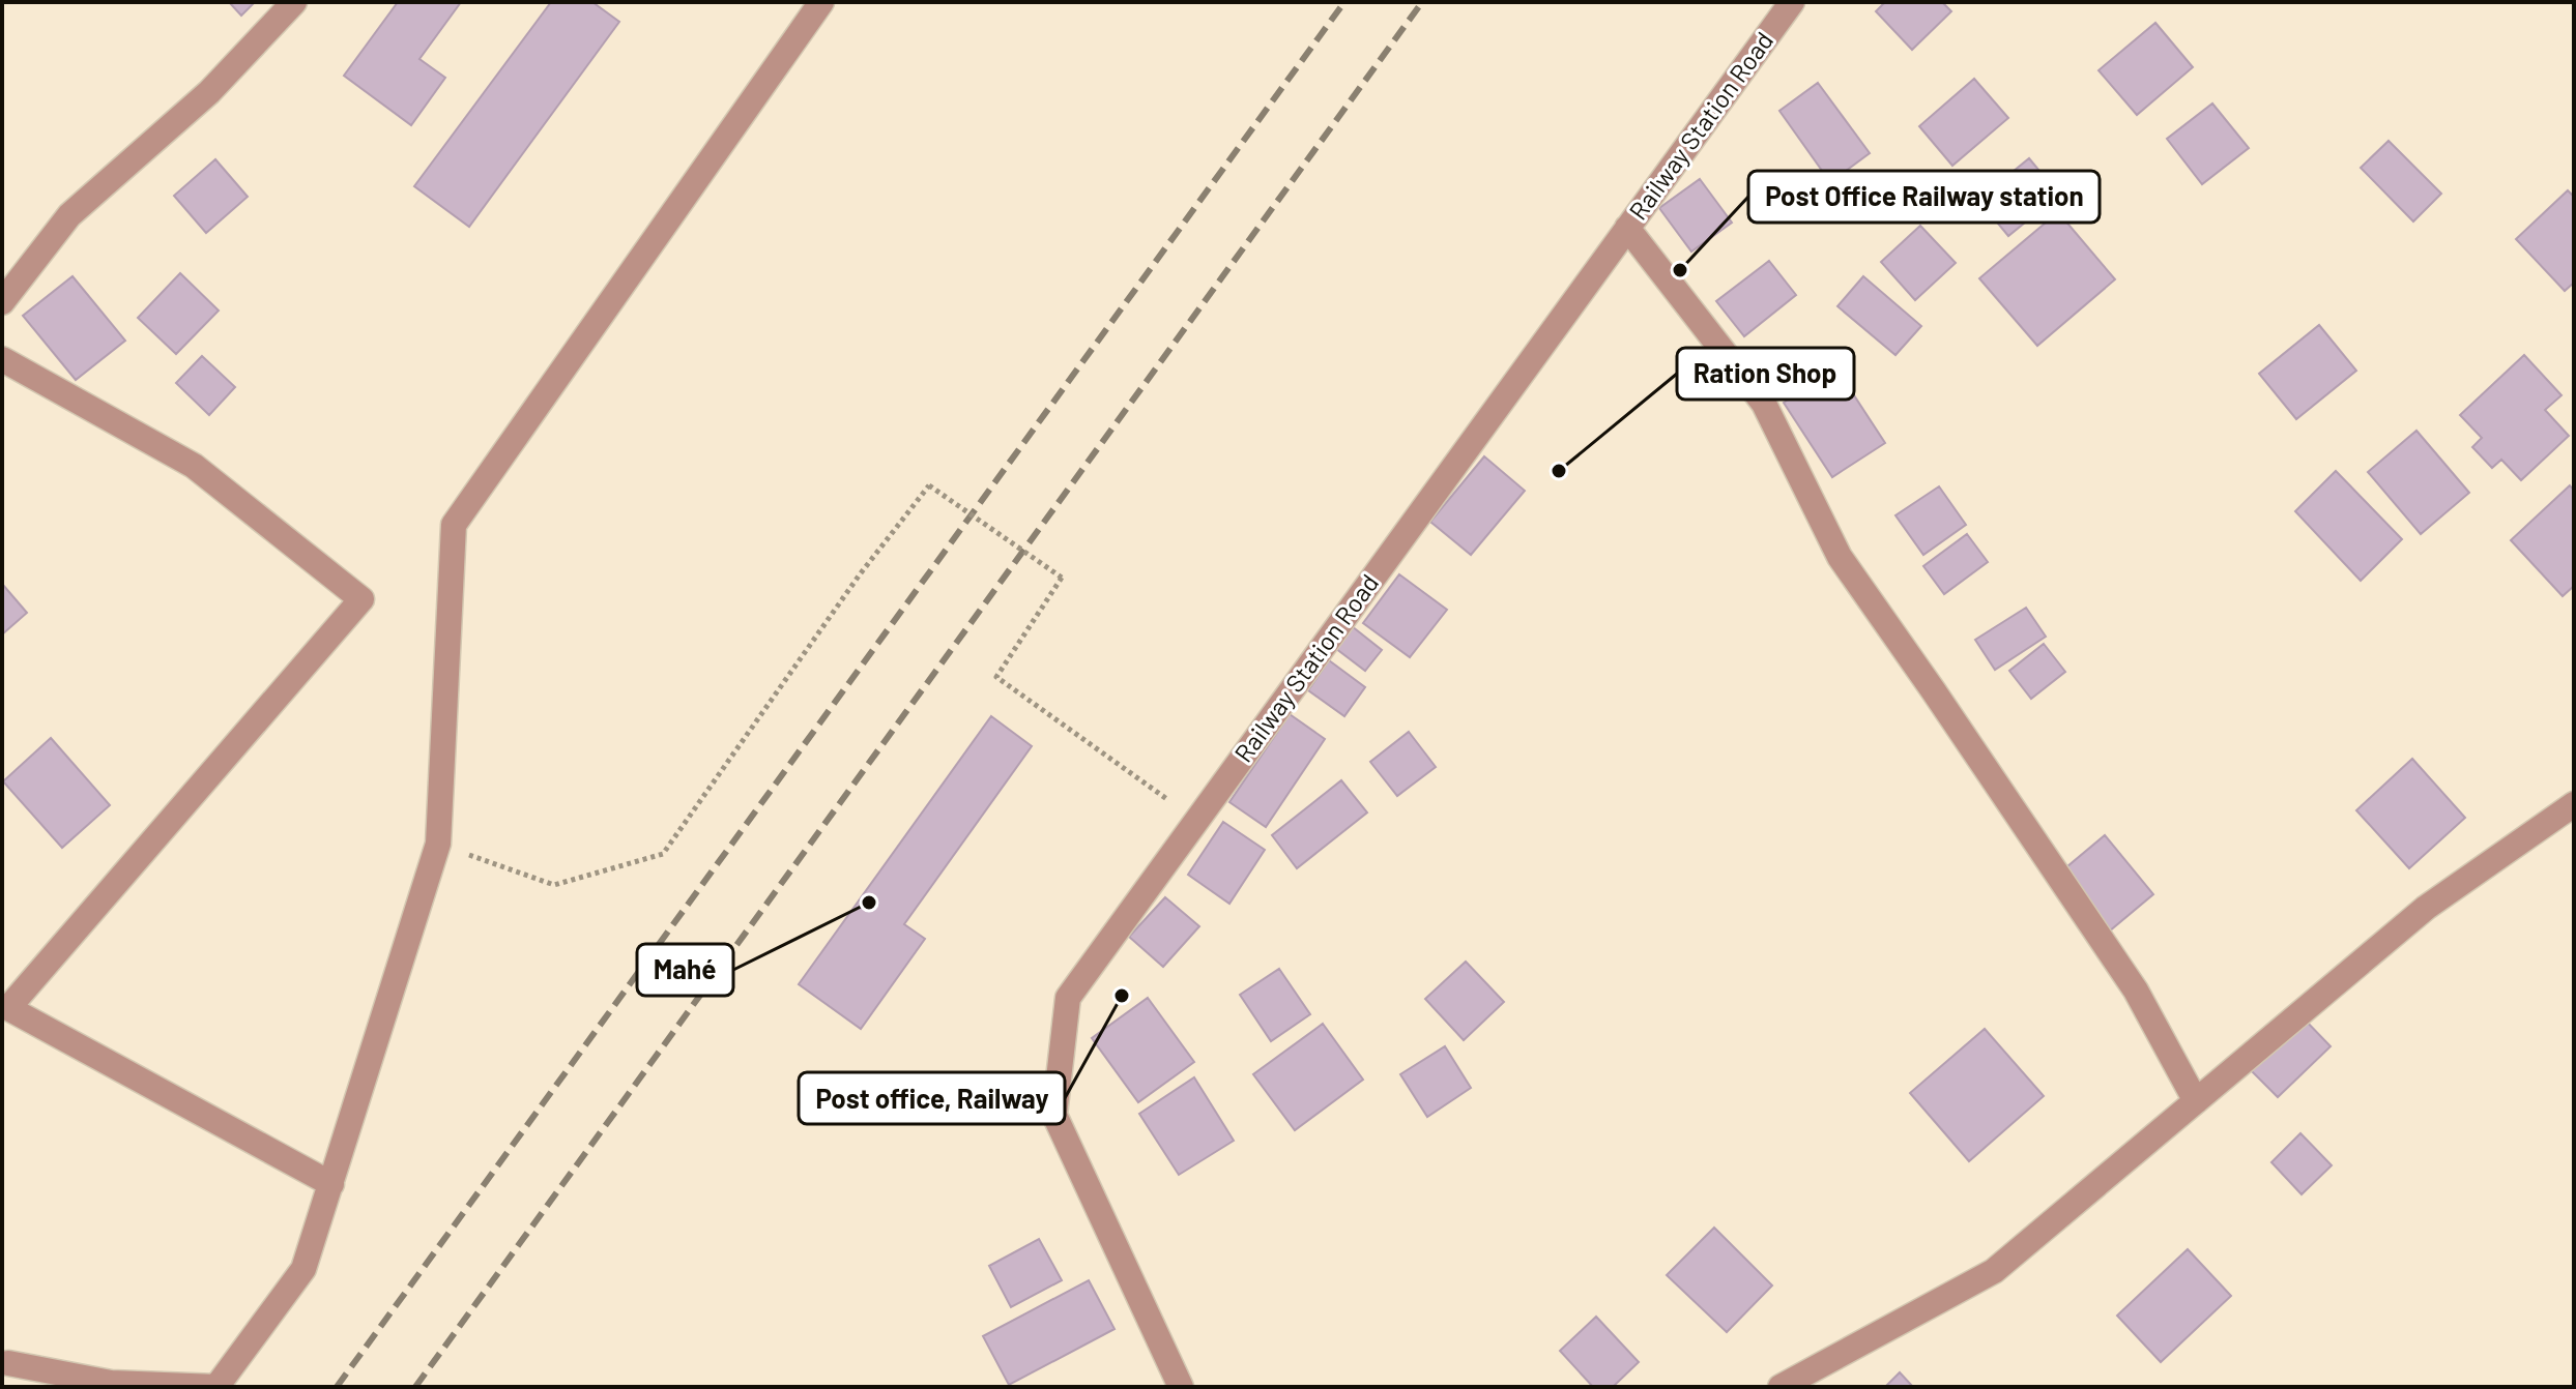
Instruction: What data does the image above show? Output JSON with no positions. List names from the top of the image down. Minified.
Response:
{"streets":{"street":["Railway Station Road"]},"places":["Post Office Railway station","Ration Shop","Mahé","Post office, Railway"]}
